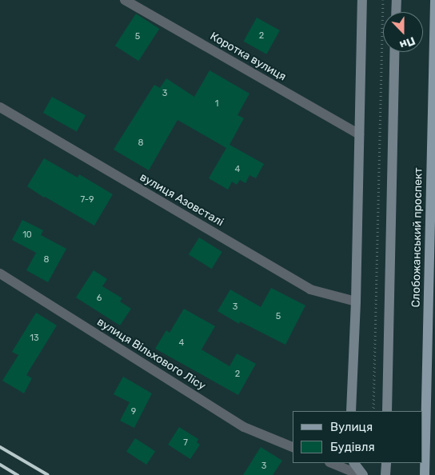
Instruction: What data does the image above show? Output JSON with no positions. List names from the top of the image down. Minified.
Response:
{"streets":{"main road":["Слобожанський проспект"],"street":["Коротка вулиця","вулиця Азовсталі","вулиця Вільхового Лісу"]},"house_numbers":["2","5","3","1","8","4","7-9","10","8","6","3","5","13","4","2","9","7","3"],"legend":["Вулиця","Будівля"],"north":"bottom"}
